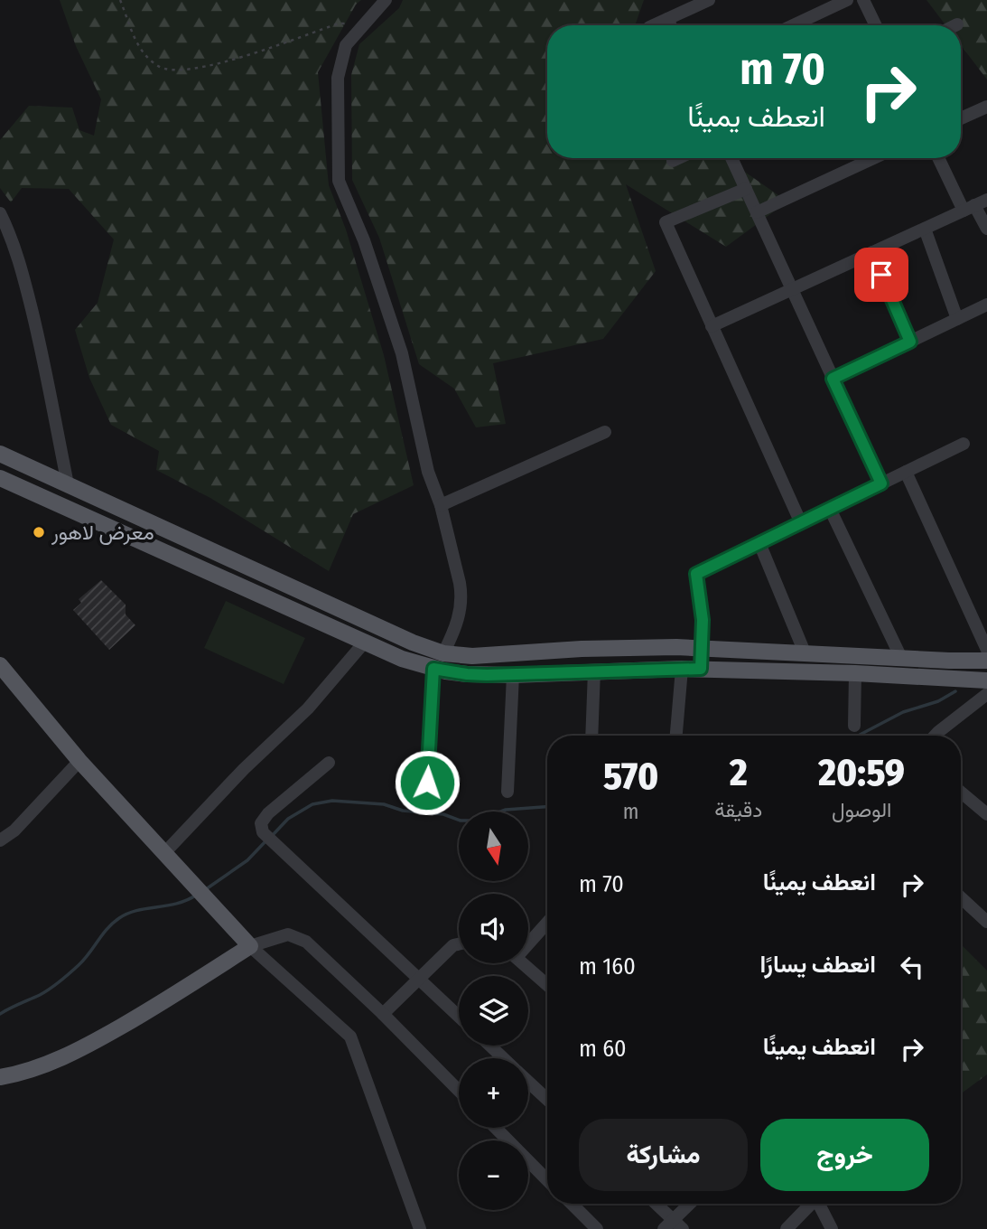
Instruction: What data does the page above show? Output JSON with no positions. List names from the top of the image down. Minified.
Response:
{"places":["معرض لاهور"],"north":"bottom","page":{"turn":["70 m","انعطف يمينًا"],"eta":["20:59","الوصول","2","دقيقة","570","m"],"map_buttons":["+","−"],"list":[{"name":"انعطف يمينًا","value":"70 m"},{"name":"انعطف يسارًا","value":"160 m"},{"name":"انعطف يمينًا","value":"60 m"}],"buttons":["خروج","مشاركة"]}}
